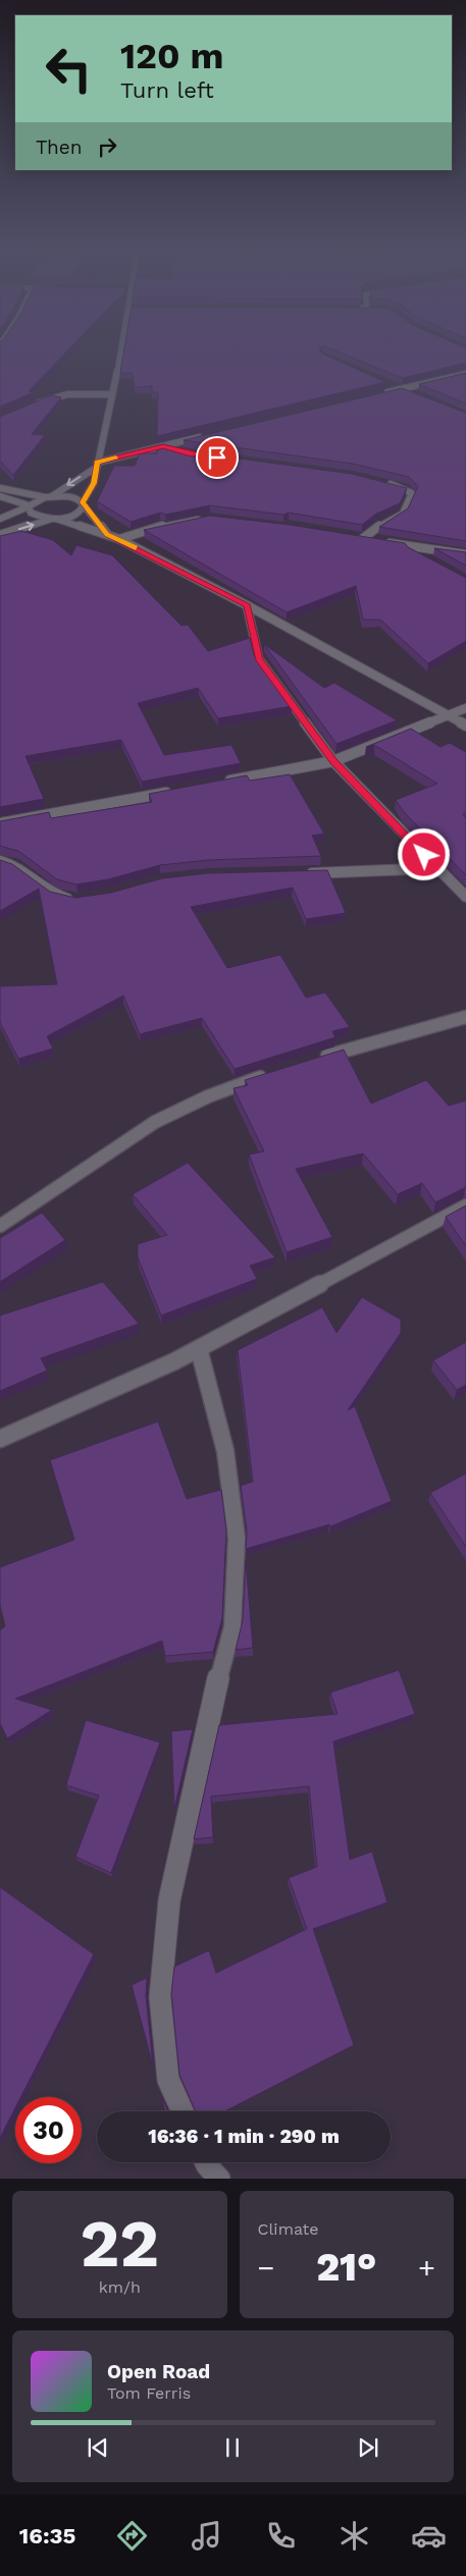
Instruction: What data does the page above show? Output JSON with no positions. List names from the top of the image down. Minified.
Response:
{"page":{"turn":["120 m","Turn left"],"then":"Then","limit":"30","trip":"16:36 · 1 min · 290 m","tile":[["22","km/h"],"Climate"],"heat":["−","21°","+"],"song":["Open Road","Tom Ferris"],"tabs":"16:35"}}
